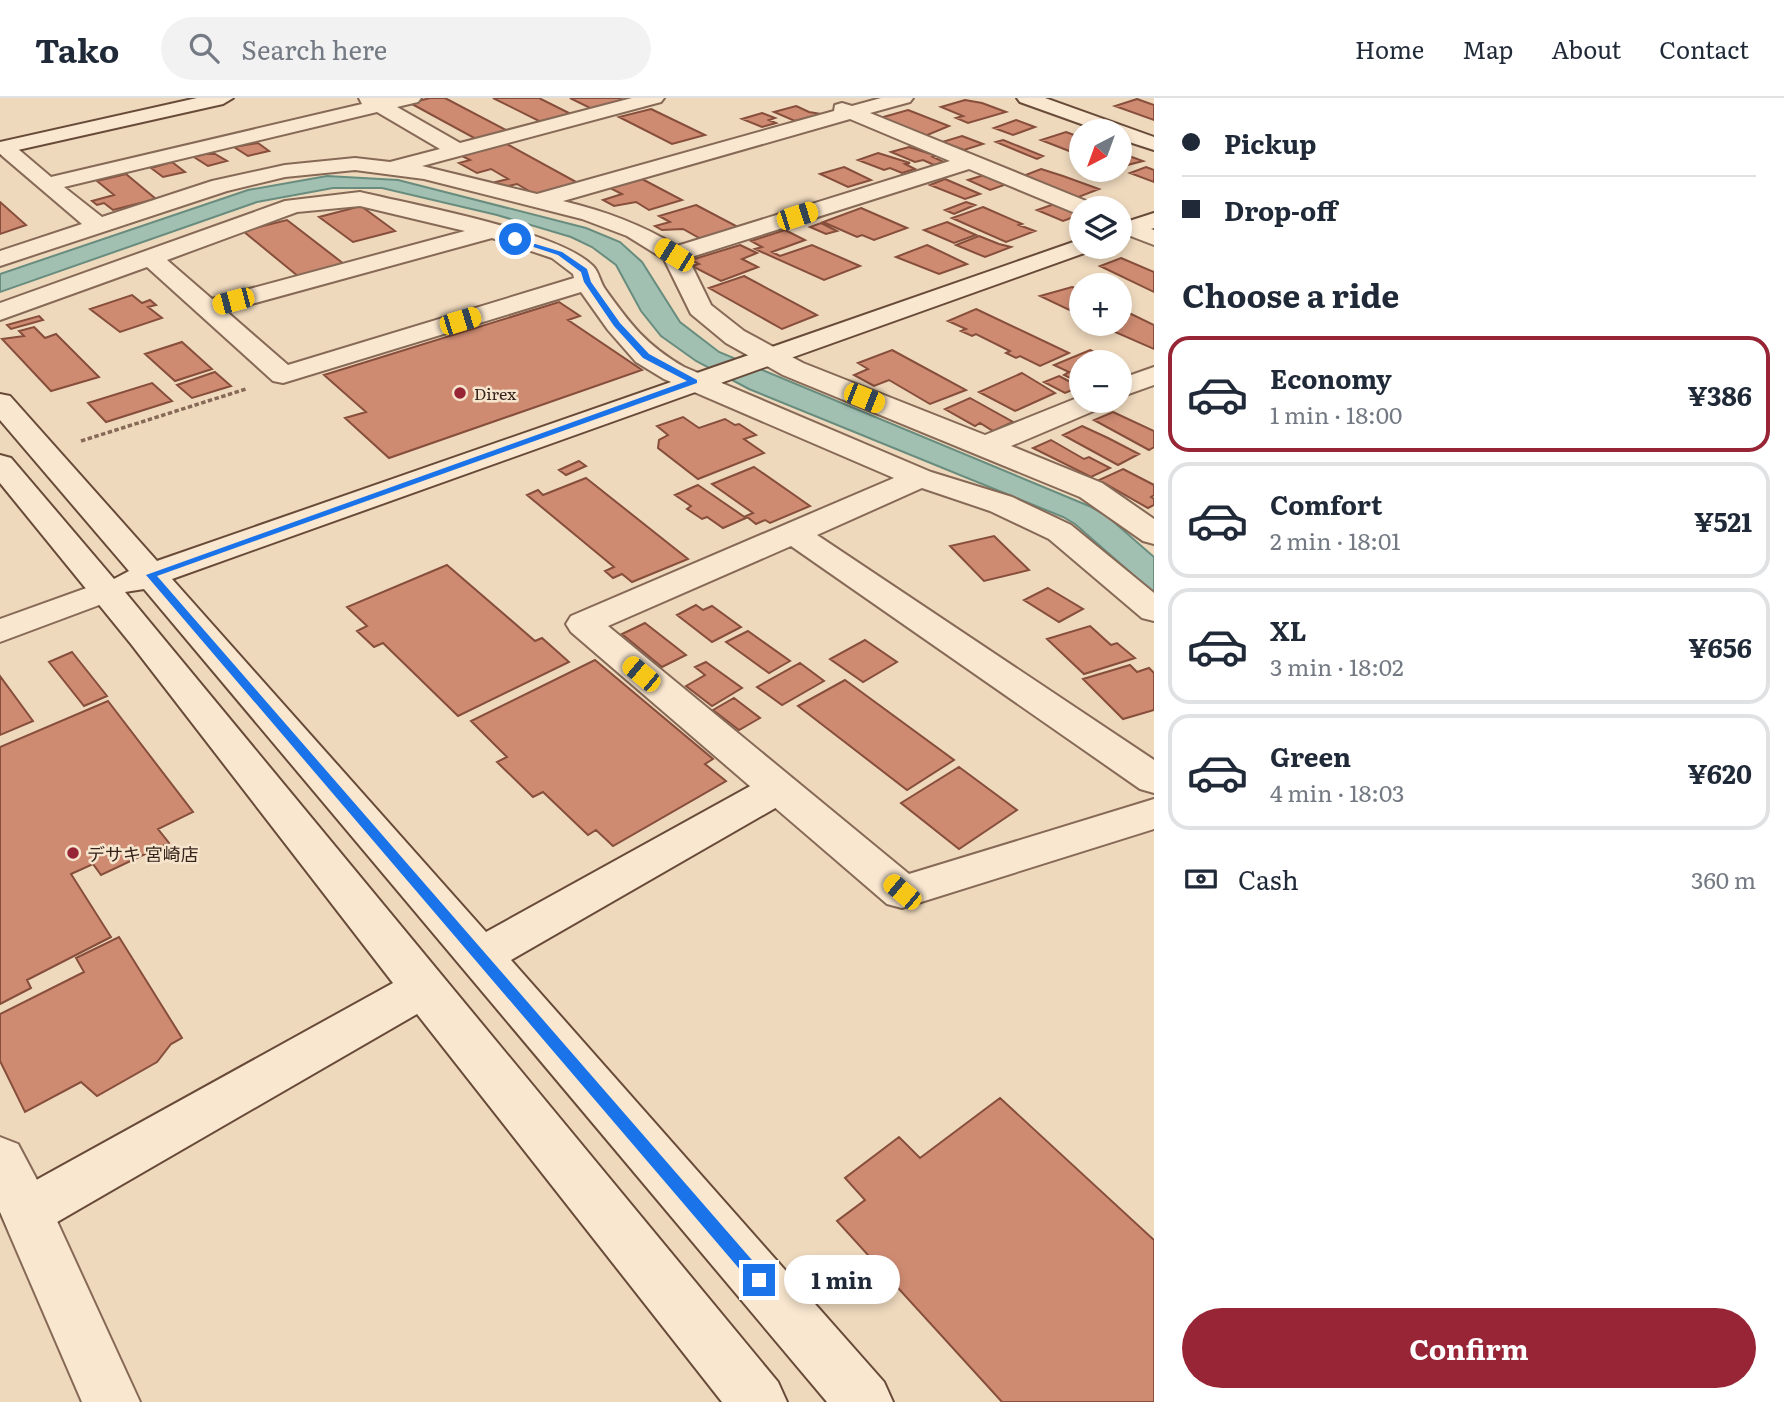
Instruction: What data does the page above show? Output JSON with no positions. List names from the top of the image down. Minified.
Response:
{"places":["Direx","デサキ 宮崎店"],"north":"bottom left","page":{"header":"Tako","search":"Search here","nav":["Home","Map","About","Contact"],"banner":["Pickup","Drop-off"],"map_buttons":["+","−"],"heading":"Choose a ride","list":[{"name":"Economy","note":"1 min · 18:00","value":"¥386"},{"name":"Comfort","note":"2 min · 18:01","value":"¥521"},{"name":"XL","note":"3 min · 18:02","value":"¥656"},{"name":"Green","note":"4 min · 18:03","value":"¥620"}],"pay":["Cash","360 m"],"bubble":"1 min","buttons":"Confirm"}}
